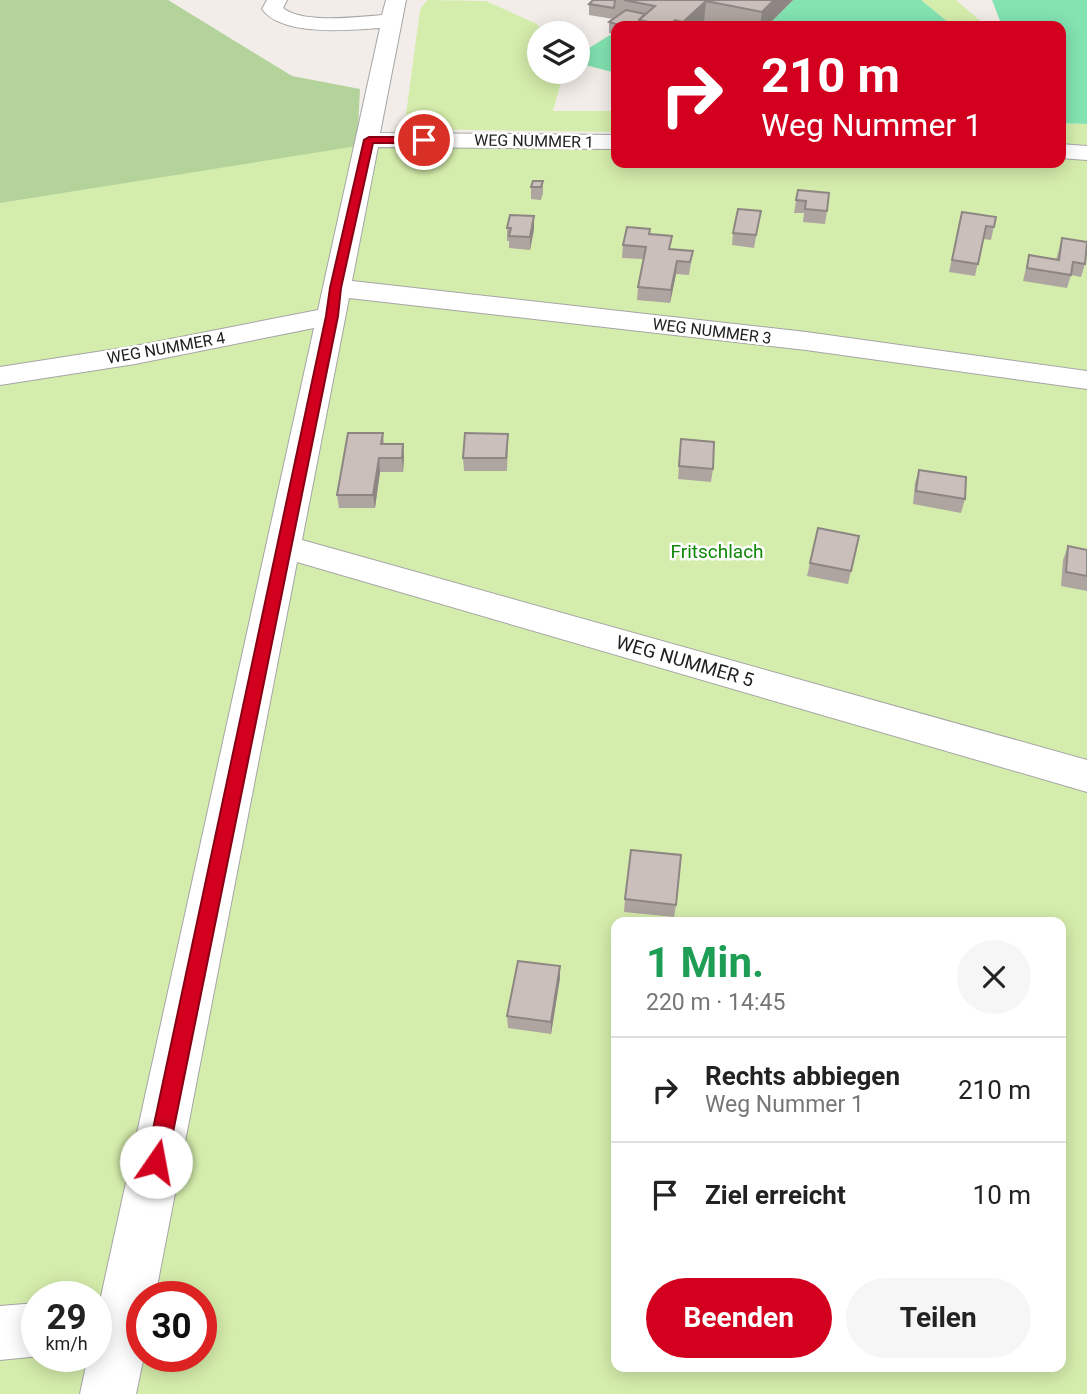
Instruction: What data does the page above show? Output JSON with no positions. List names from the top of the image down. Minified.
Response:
{"streets":{"street":["WEG NUMMER 1","WEG NUMMER 3","WEG NUMMER 4","WEG NUMMER 5"]},"crossings":[["WEG NUMMER 3","WEG NUMMER 4"]],"parks":["Fritschlach"],"page":{"turn":["210 m","Weg Nummer 1"],"heading":["1 Min.","220 m · 14:45"],"list":[{"name":"Rechts abbiegen","note":"Weg Nummer 1","value":"210 m"},{"name":"Ziel erreicht","value":"10 m"}],"buttons":["Beenden","Teilen"],"speed":"29 km/h","limit":"30"}}
